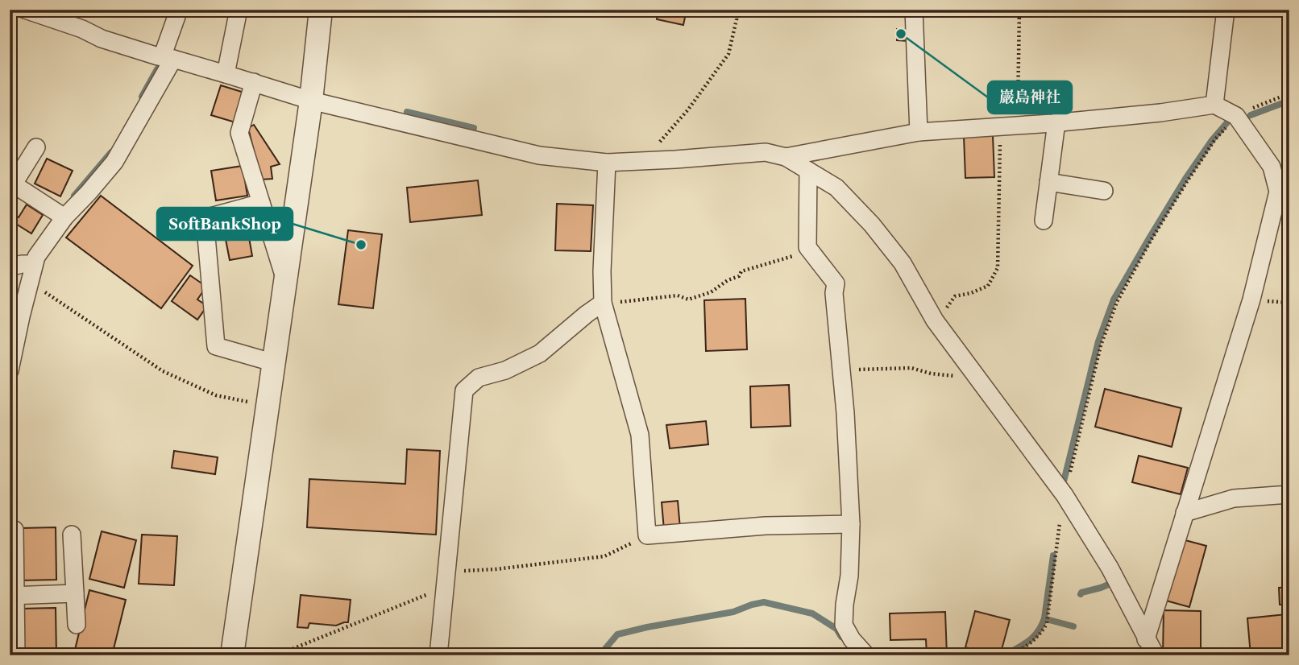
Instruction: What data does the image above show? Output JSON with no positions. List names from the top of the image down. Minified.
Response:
{"places":["巖島神社","SoftBankShop"]}
